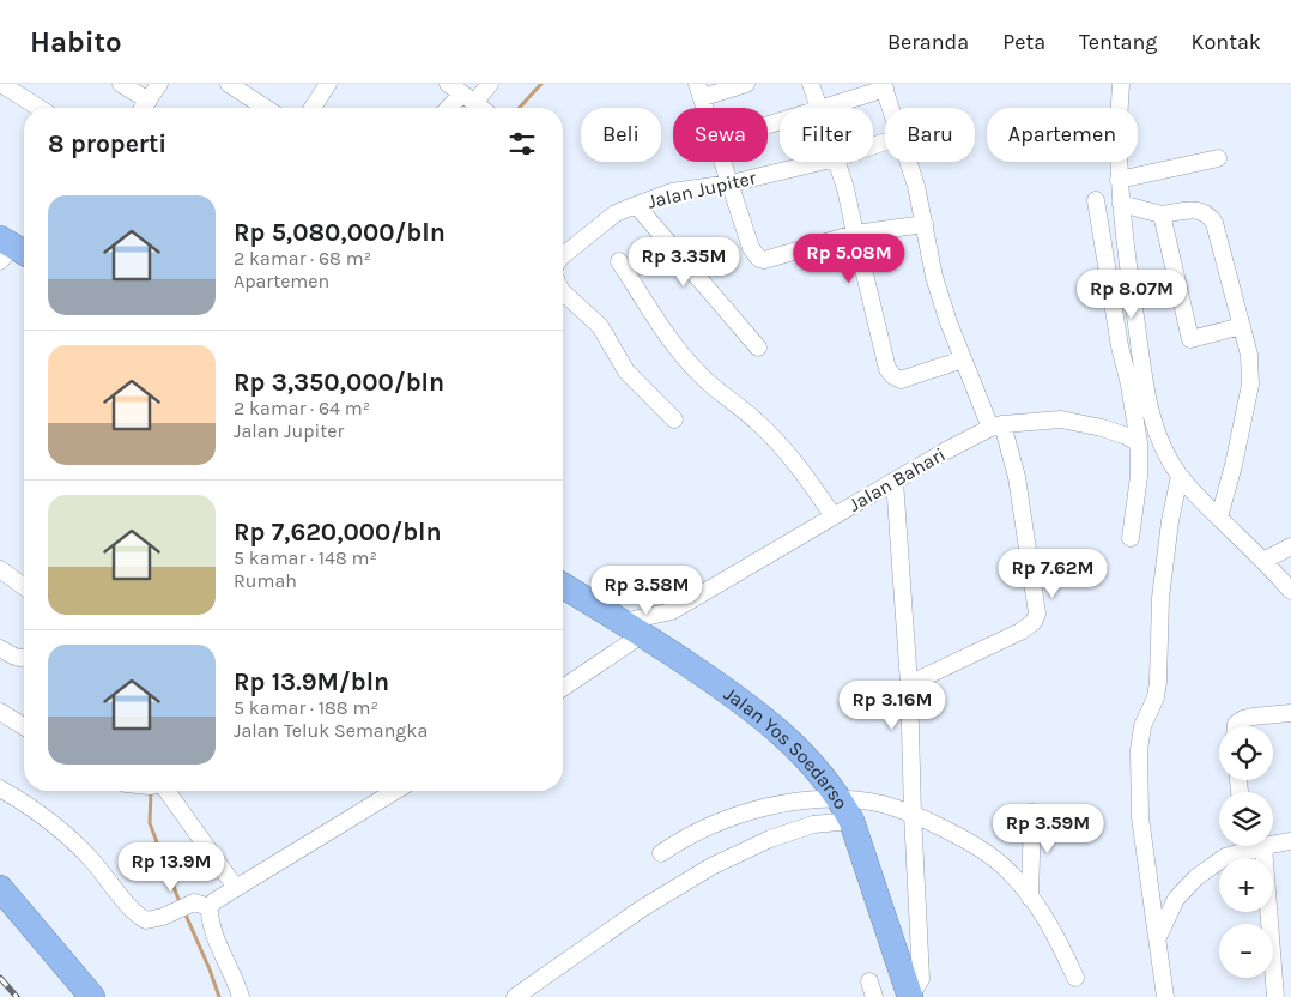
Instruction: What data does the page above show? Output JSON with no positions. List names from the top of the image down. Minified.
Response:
{"streets":{"highway":["Jalan Yos Soedarso"],"street":["Jalan Jupiter","Jalan Bahari"]},"crossings":[["Jalan Bahari","Jalan Yos Soedarso"]],"page":{"header":"Habito","nav":["Beranda","Peta","Tentang","Kontak"],"chip":["Beli","Sewa","Filter","Baru","Apartemen"],"heading":"8 properti","list":[{"name":"Rp 5,080,000/bln","note":"2 kamar · 68 m² · Apartemen"},{"name":"Rp 3,350,000/bln","note":"2 kamar · 64 m² · Jalan Jupiter"},{"name":"Rp 7,620,000/bln","note":"5 kamar · 148 m² · Rumah"},{"name":"Rp 13.9M/bln","note":"5 kamar · 188 m² · Jalan Teluk Semangka"}],"price":["Rp 5.08M","Rp 3.35M","Rp 8.07M","Rp 7.62M","Rp 3.58M","Rp 3.16M","Rp 3.59M","Rp 13.9M"],"map_buttons":["+","−"]}}
